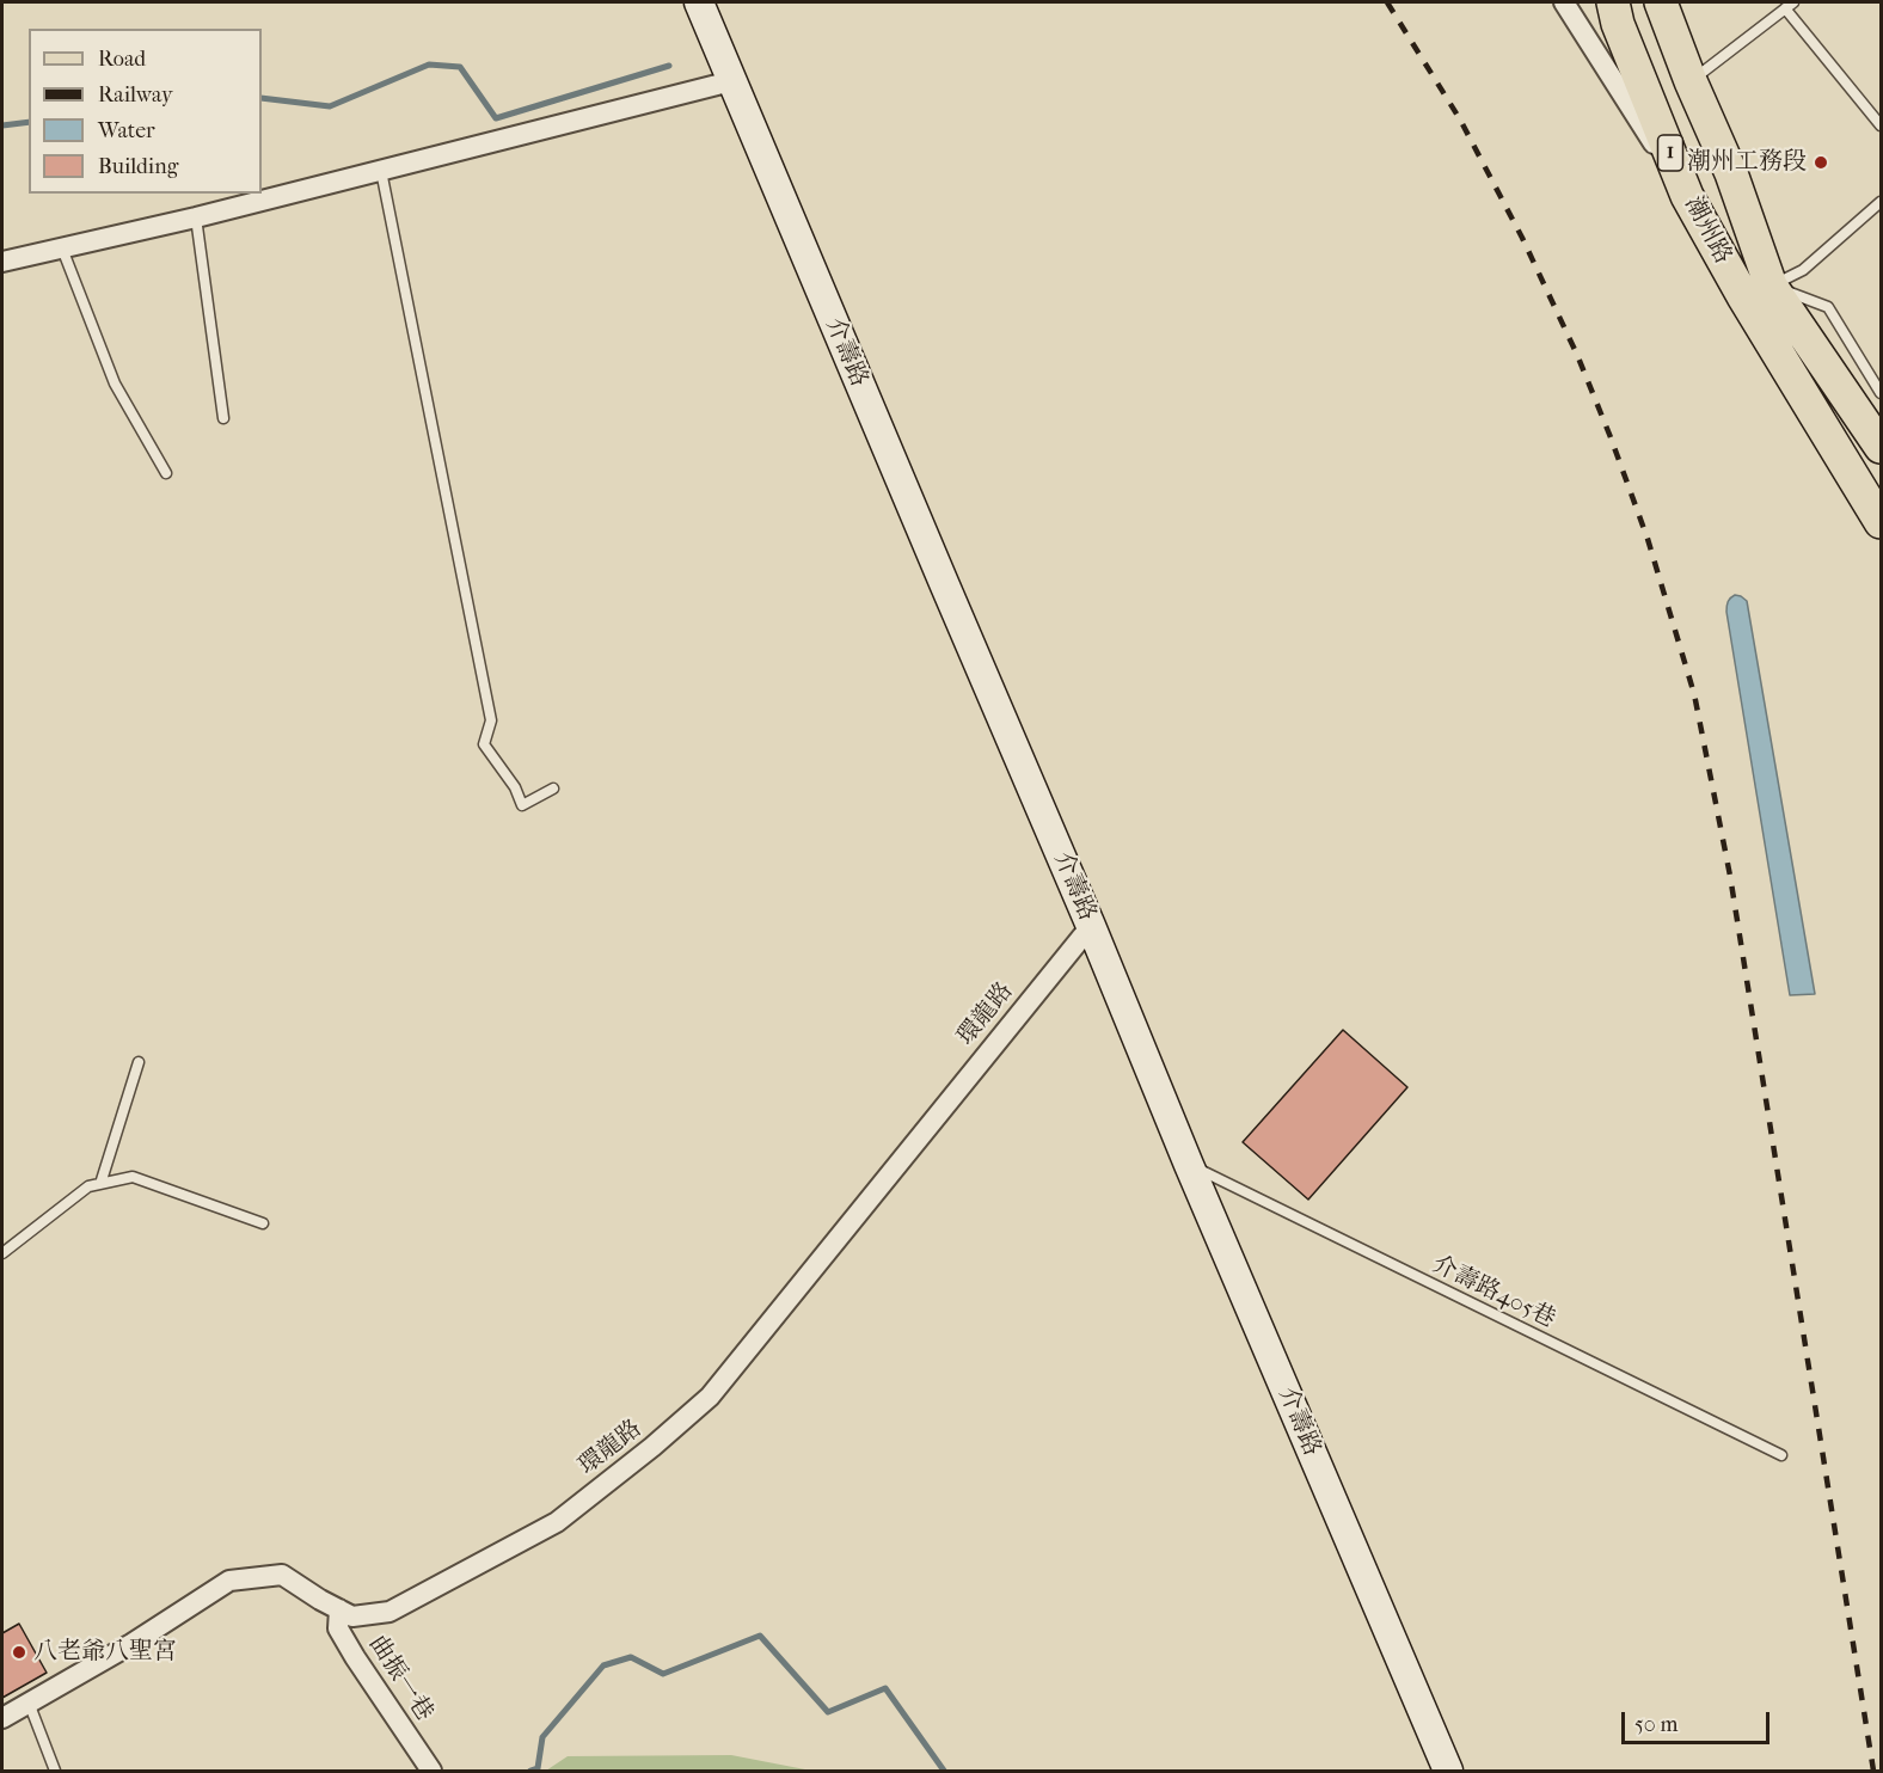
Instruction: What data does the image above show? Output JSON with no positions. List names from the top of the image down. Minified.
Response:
{"streets":{"main road":["1","潮州路","介壽路"],"street":["環龍路","曲振一巷"],"lane":["介壽路405巷"]},"crossings":[["介壽路","環龍路"],["介壽路","介壽路405巷"],["環龍路","曲振一巷"]],"places":["潮州工務段","八老爺八聖宮"],"legend":["Road","Railway","Water","Building"],"scale_bar":"50 m"}
